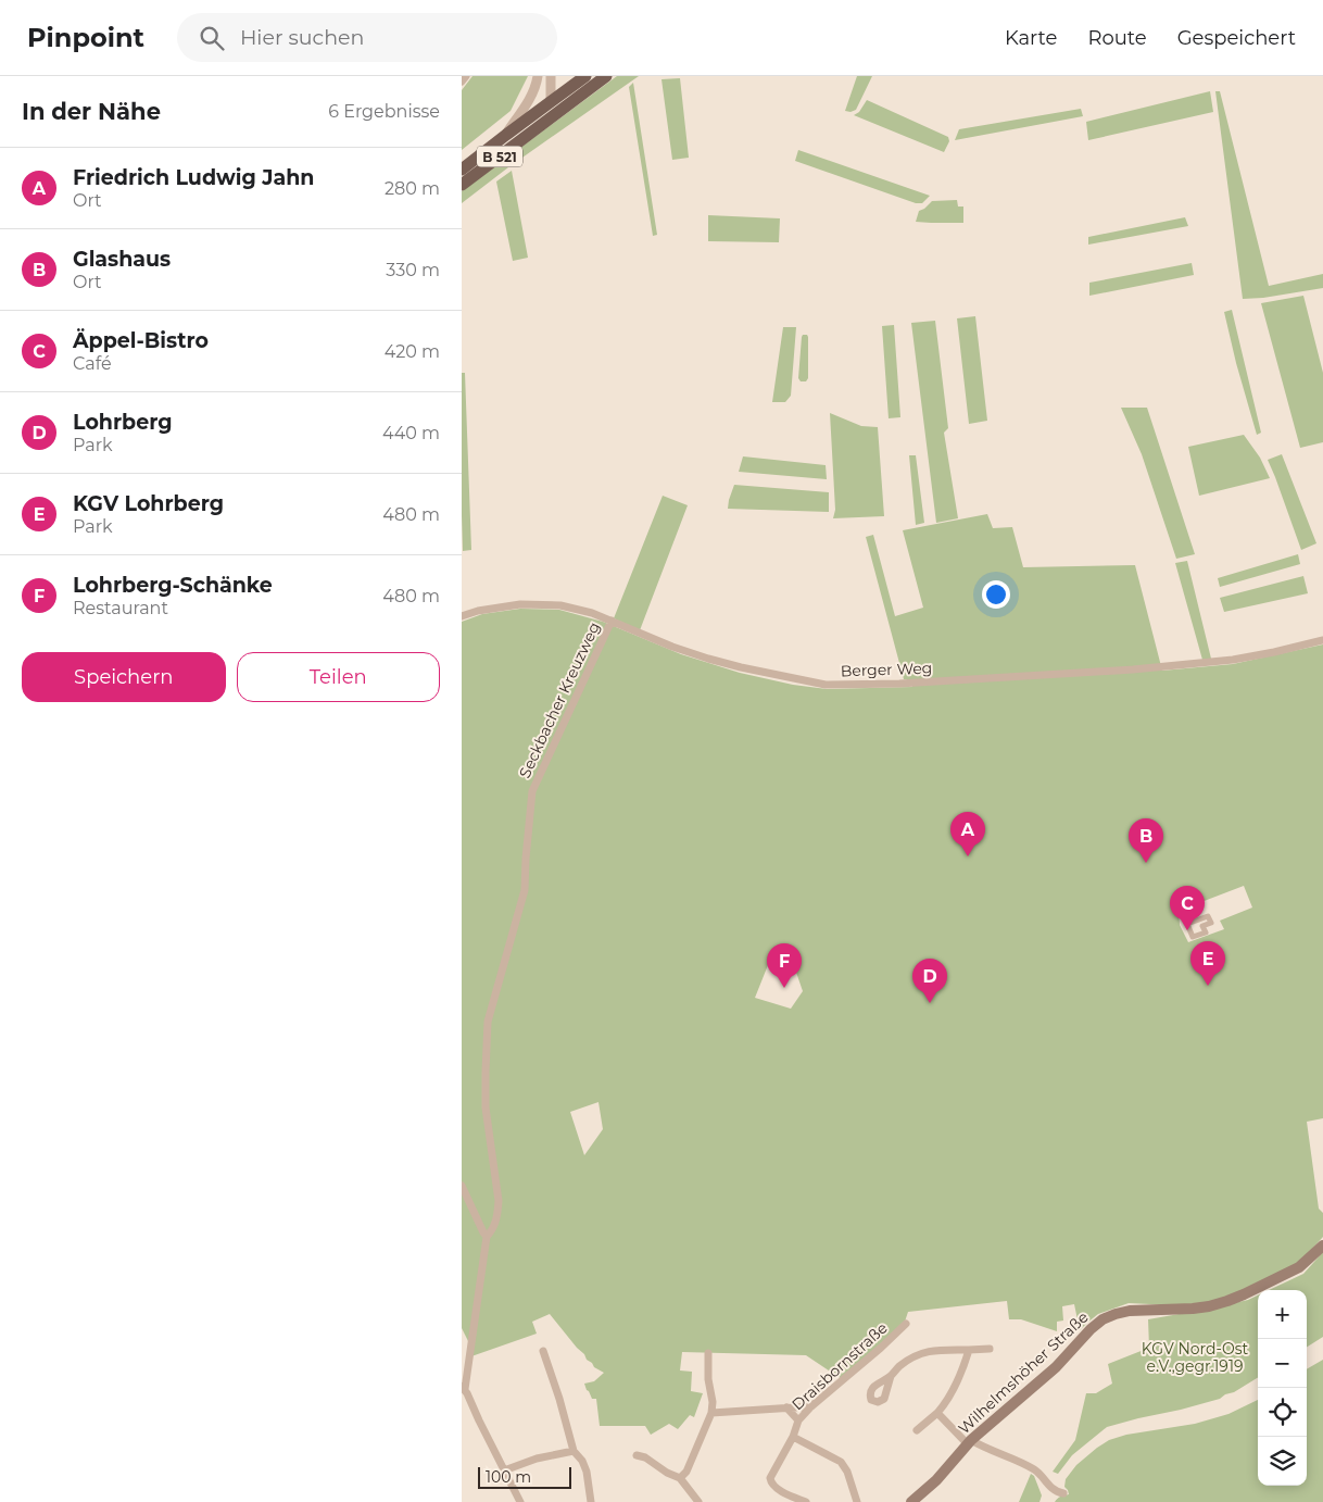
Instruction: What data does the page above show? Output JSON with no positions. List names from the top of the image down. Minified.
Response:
{"streets":{"main road":["B 521","Wilhelmshöher Straße"],"street":["Berger Weg","Seckbacher Kreuzweg","Draisbornstraße"]},"crossings":[["Berger Weg","Seckbacher Kreuzweg"]],"parks":["KGV Nord-Ost e.V.,gegr.1919"],"scale_bar":"100 m","page":{"header":"Pinpoint","search":"Hier suchen","nav":["Karte","Route","Gespeichert"],"heading":["In der Nähe","6 Ergebnisse"],"list":[{"mark":"A","name":"Friedrich Ludwig Jahn","note":"Ort","value":"280 m"},{"mark":"B","name":"Glashaus","note":"Ort","value":"330 m"},{"mark":"C","name":"Äppel-Bistro","note":"Café","value":"420 m"},{"mark":"D","name":"Lohrberg","note":"Park","value":"440 m"},{"mark":"E","name":"KGV Lohrberg","note":"Park","value":"480 m"},{"mark":"F","name":"Lohrberg-Schänke","note":"Restaurant","value":"480 m"}],"buttons":["Speichern","Teilen"],"pins":["A","B","C","E","F","D"],"map_buttons":["+","−"],"scale":"100 m"}}
